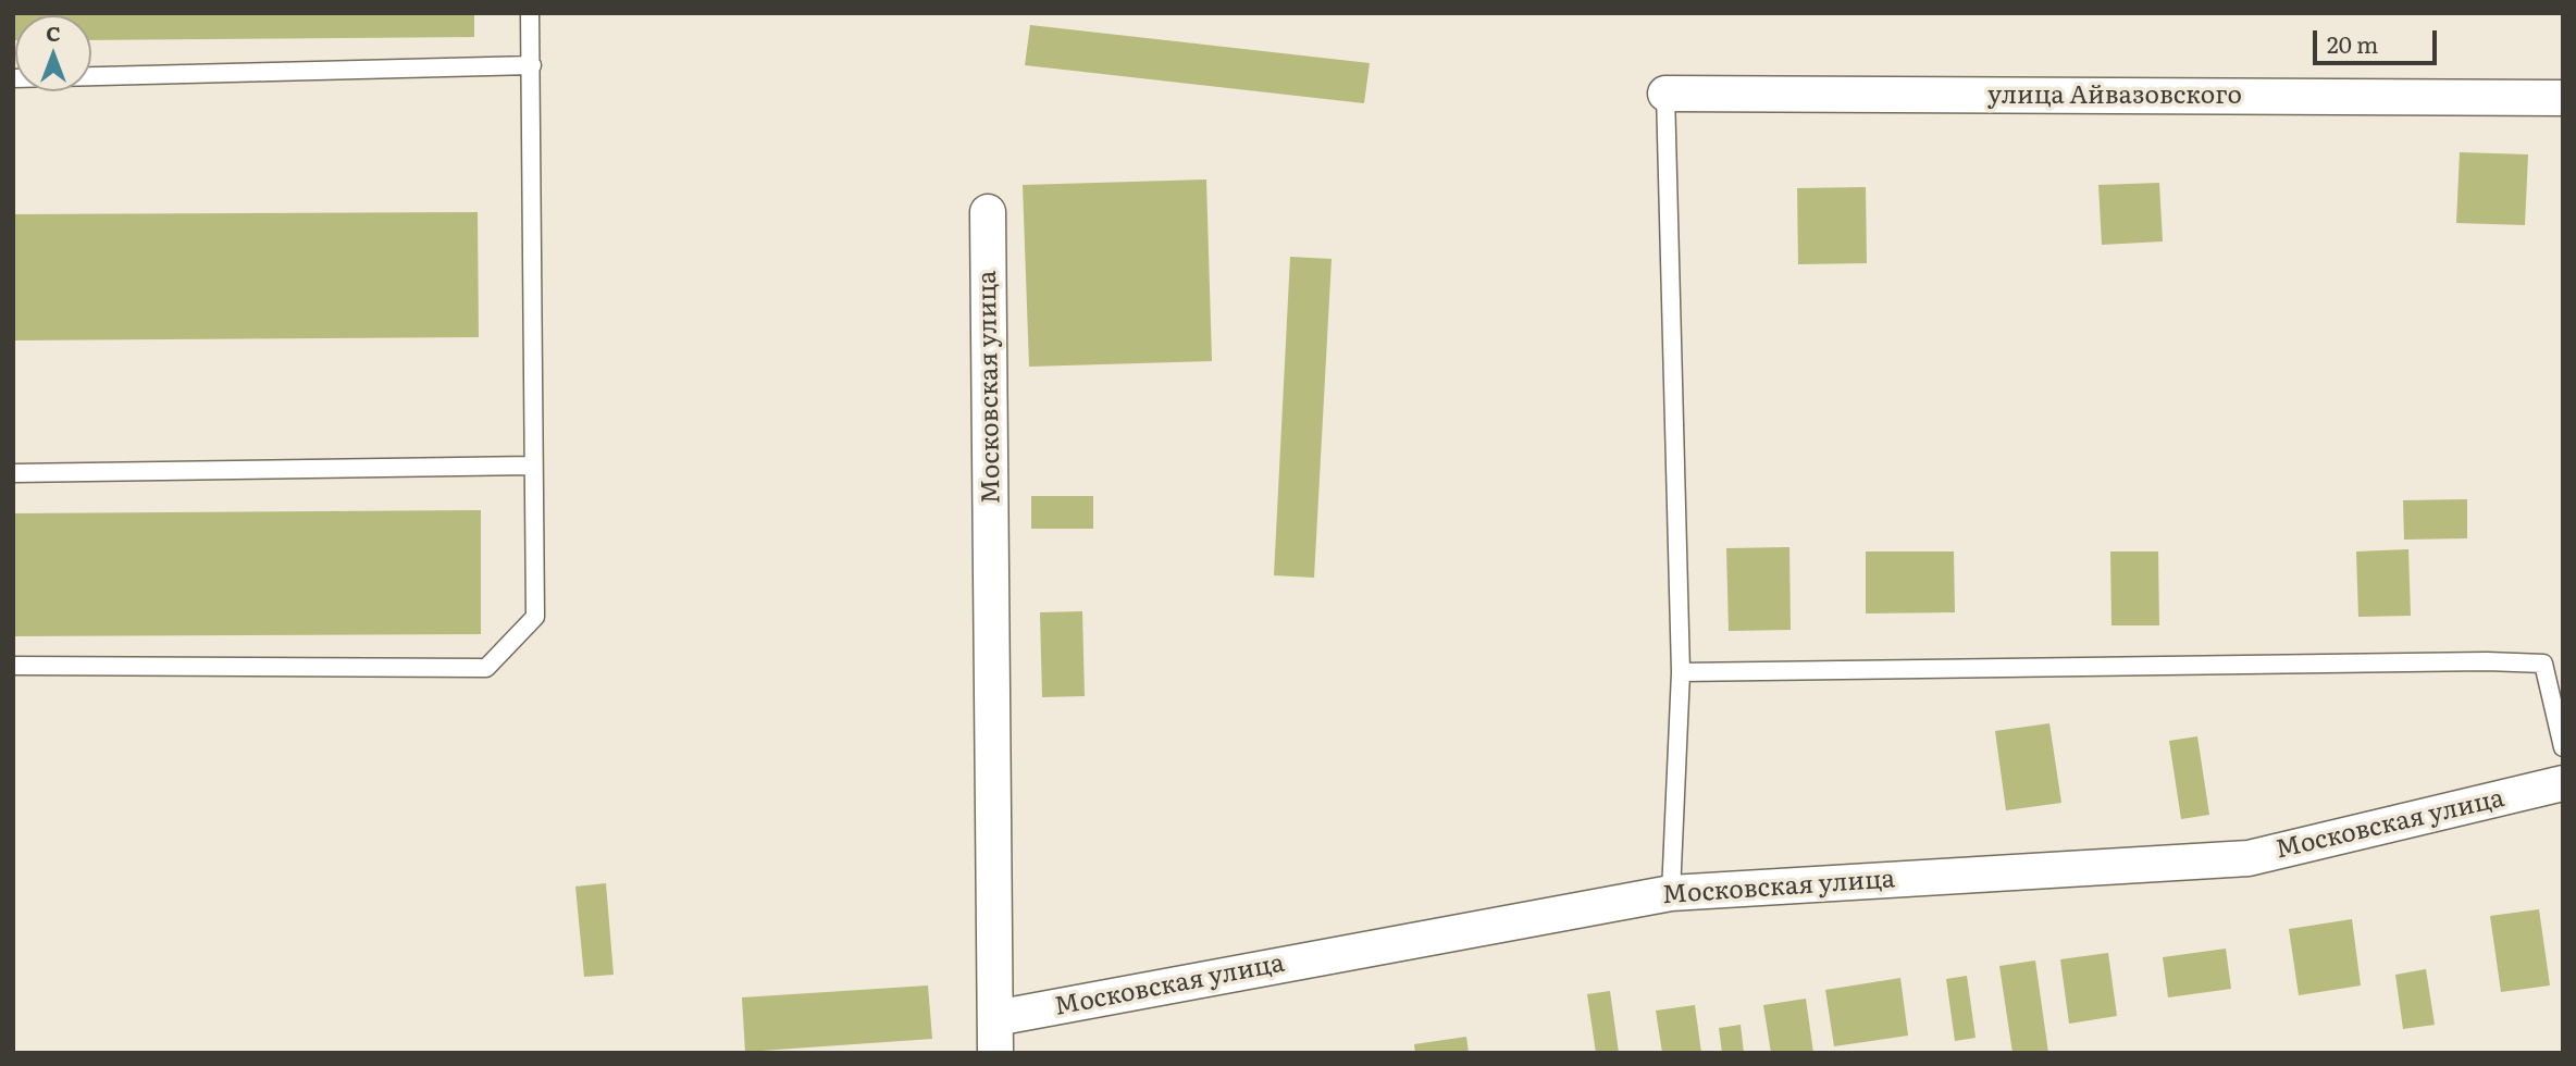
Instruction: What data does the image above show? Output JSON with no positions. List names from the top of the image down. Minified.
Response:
{"streets":{"street":["улица Айвазовского","Московская улица"]},"scale_bar":"20 m","north":"top"}
